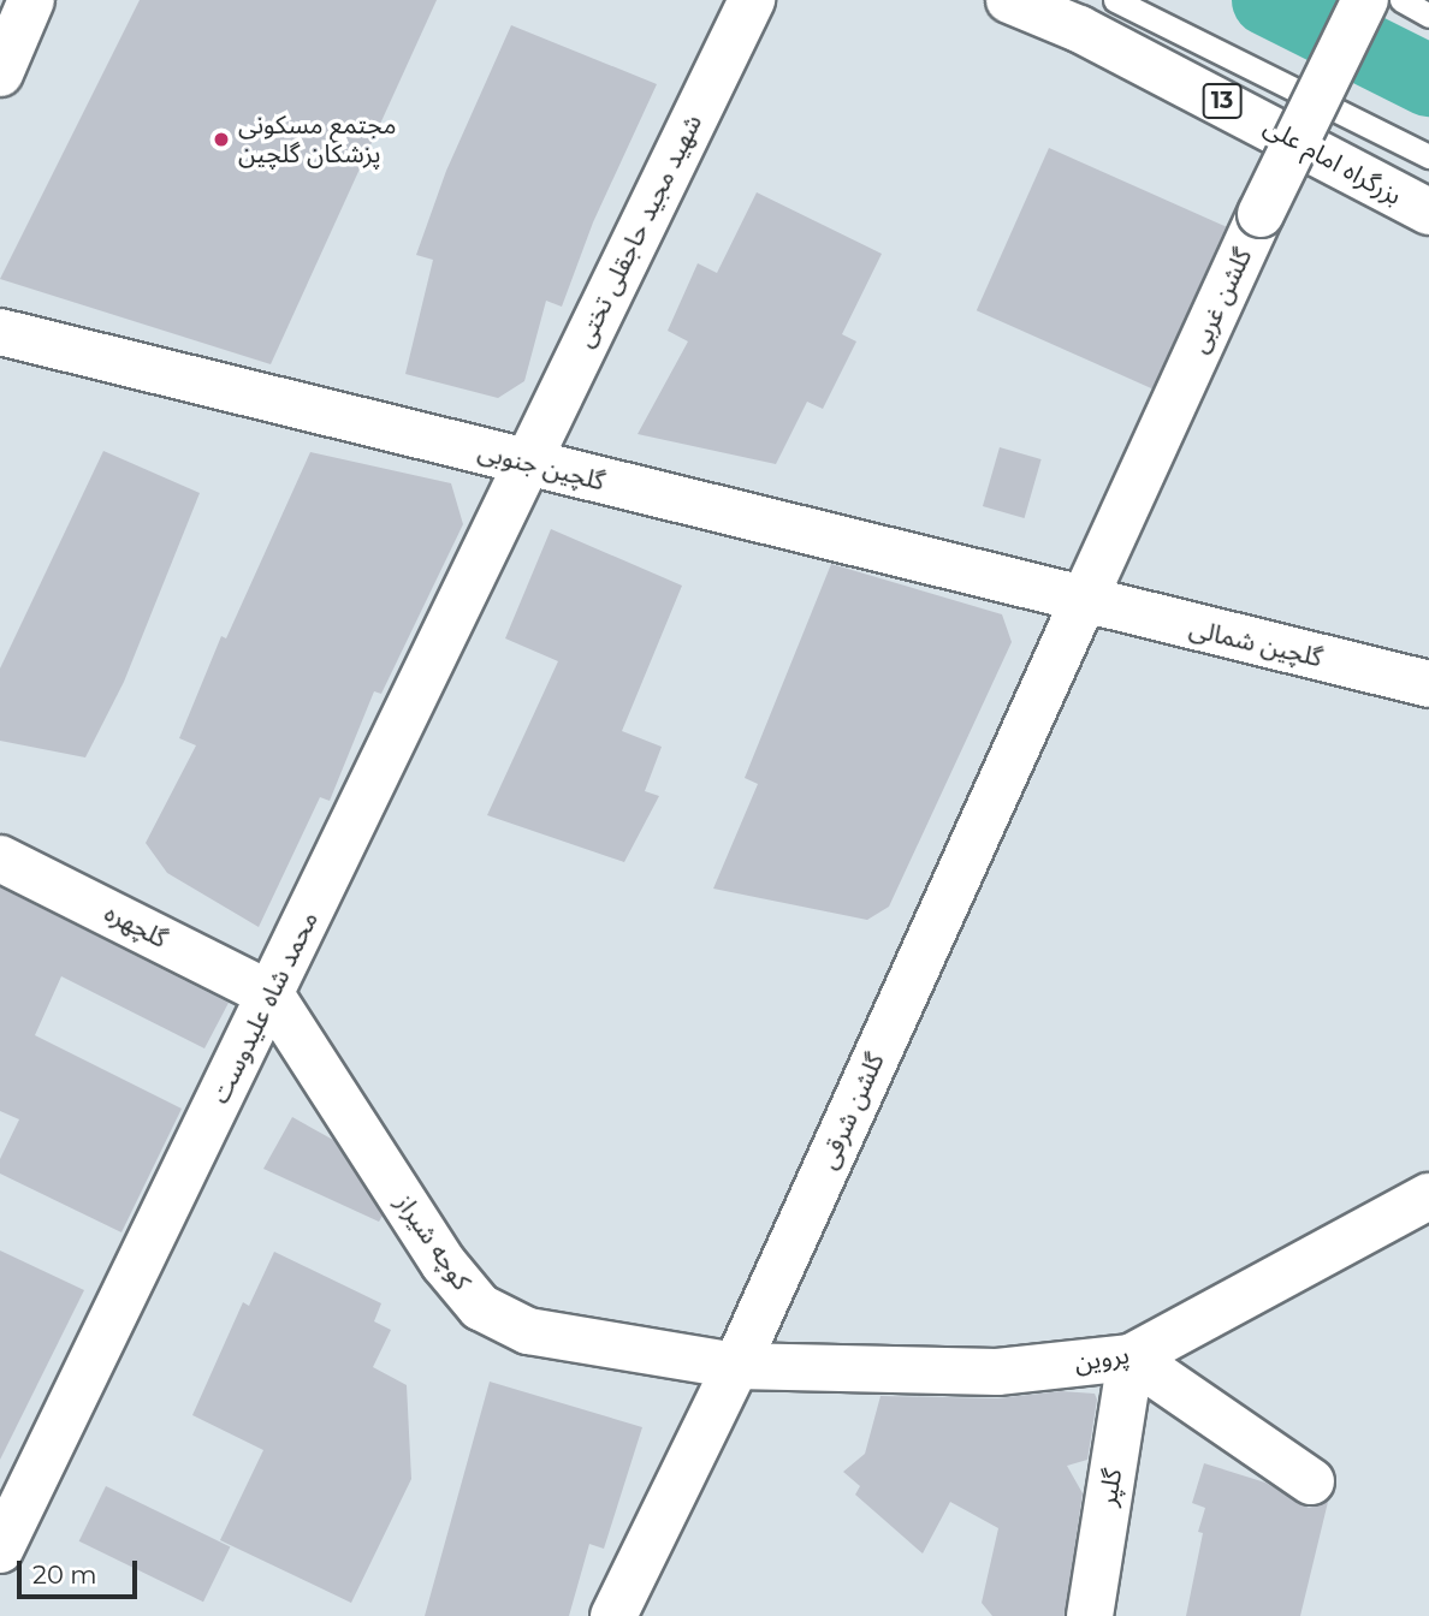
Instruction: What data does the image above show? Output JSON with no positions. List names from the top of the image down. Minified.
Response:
{"streets":{"main road":["13","بزرگراه امام علی","شهید مجید حاجقلی تختی","گلشن غربی","گلچین جنوبی","گلچین شمالی","گلچهره","محمد شاه علیدوست","گلشن شرقی","کوچه شیراز","پروین","گلپر"]},"crossings":[["شهید مجید حاجقلی تختی","گلچین جنوبی"],["شهید مجید حاجقلی تختی","محمد شاه علیدوست"],["گلشن غربی","گلچین جنوبی"],["گلشن غربی","گلچین شمالی"],["گلشن غربی","گلشن شرقی"],["گلچین جنوبی","گلچین شمالی"],["گلچین جنوبی","محمد شاه علیدوست"],["گلچین جنوبی","گلشن شرقی"],["گلچین شمالی","گلشن شرقی"],["گلچهره","محمد شاه علیدوست"],["گلچهره","کوچه شیراز"],["محمد شاه علیدوست","کوچه شیراز"],["گلشن شرقی","کوچه شیراز"],["گلشن شرقی","پروین"],["کوچه شیراز","پروین"],["پروین","گلپر"]],"places":["مجتمع مسکونی پزشکان گلچین"],"scale_bar":"20 m"}
